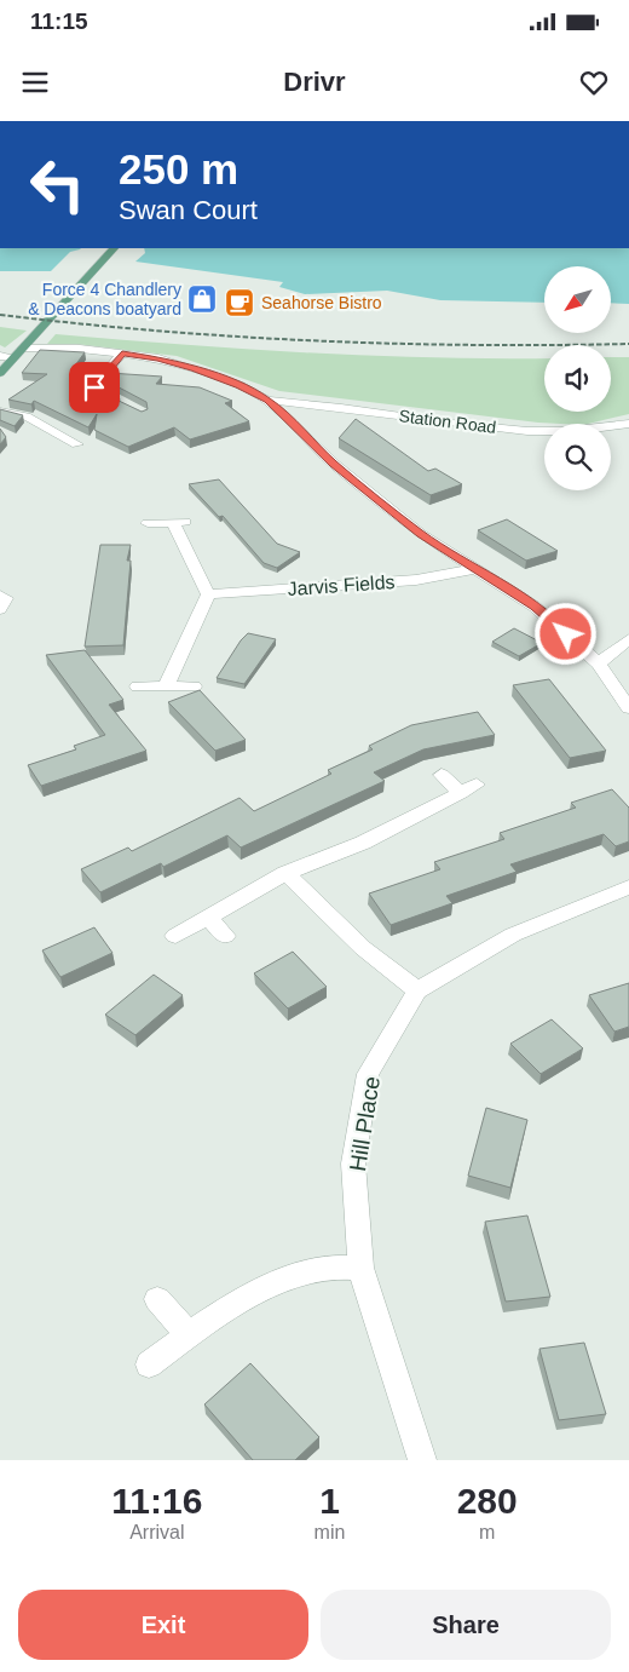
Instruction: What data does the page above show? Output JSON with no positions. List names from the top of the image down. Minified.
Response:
{"streets":{"street":["Station Road","Jarvis Fields","Hill Place"]},"places":{"shop":["Force 4 Chandlery & Deacons boatyard"],"cafe":["Seahorse Bistro"]},"north":"bottom left","page":{"status":"11:15","header":"Drivr","turn":["250 m","Swan Court"],"eta":["11:16","Arrival","1","min","280","m"],"buttons":["Exit","Share"]}}
